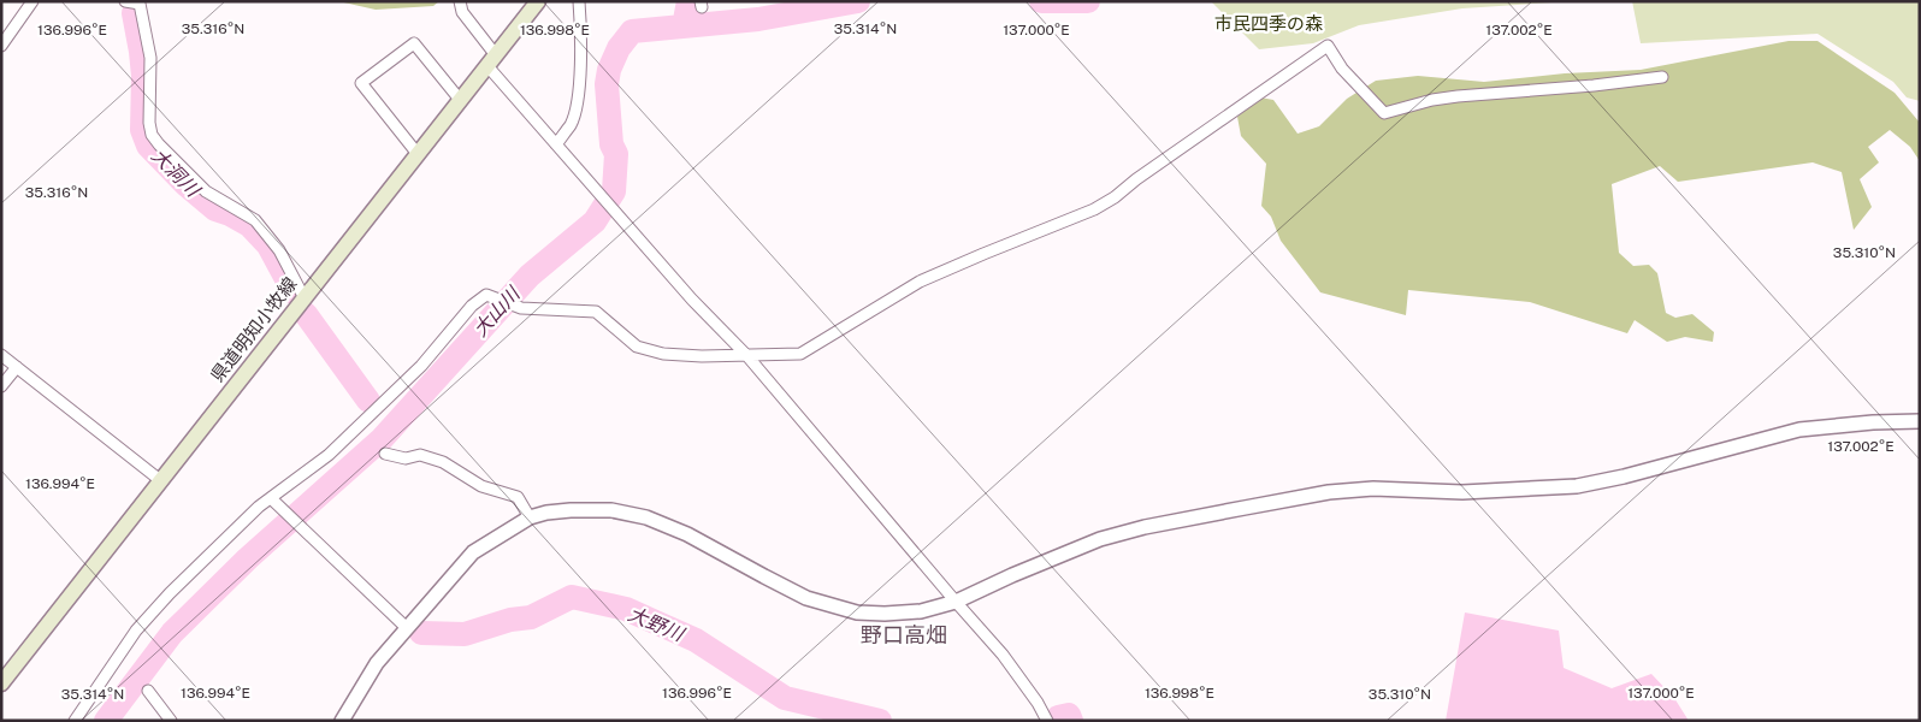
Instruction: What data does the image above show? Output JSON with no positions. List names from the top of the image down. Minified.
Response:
{"streets":{"main road":["県道明知小牧線"]},"districts":["野口高畑"],"water":["大洞川","大山川","大野川"],"parks":["市民四季の森"],"coordinates":["35.316°N","35.314°N","136.996°E","137.000°E","136.998°E","137.002°E","35.310°N","136.994°E"]}
